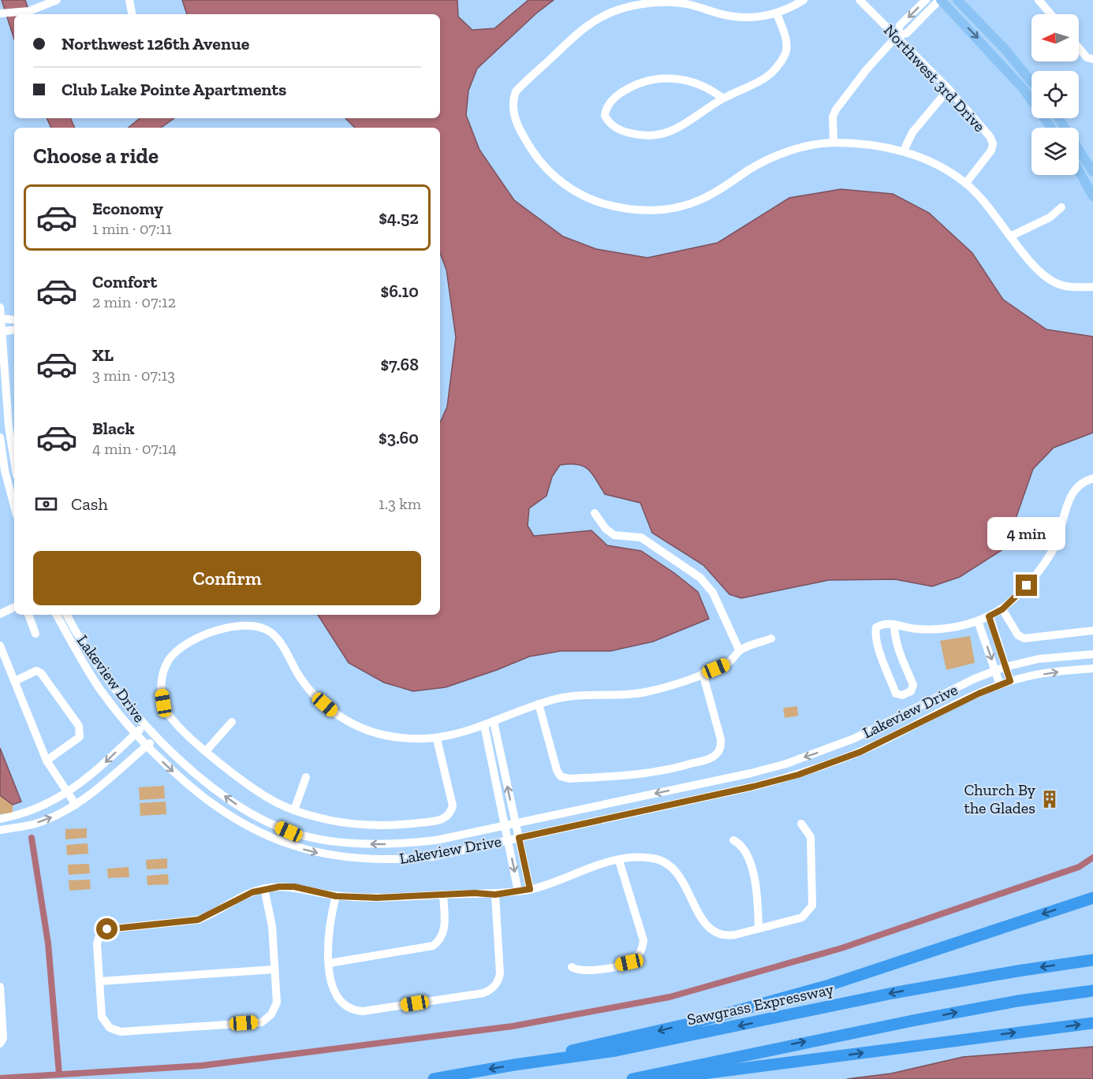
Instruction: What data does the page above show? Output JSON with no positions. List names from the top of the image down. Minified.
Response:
{"streets":{"highway":["Sawgrass Expressway"],"street":["Northwest 3rd Drive","Lakeview Drive"]},"places":{"building":["Church By the Glades"]},"north":"left","page":{"banner":["Northwest 126th Avenue","Club Lake Pointe Apartments"],"heading":"Choose a ride","list":[{"name":"Economy","note":"1 min · 07:11","value":"$4.52"},{"name":"Comfort","note":"2 min · 07:12","value":"$6.10"},{"name":"XL","note":"3 min · 07:13","value":"$7.68"},{"name":"Black","note":"4 min · 07:14","value":"$3.60"}],"pay":["Cash","1.3 km"],"bubble":"4 min","buttons":"Confirm"}}
